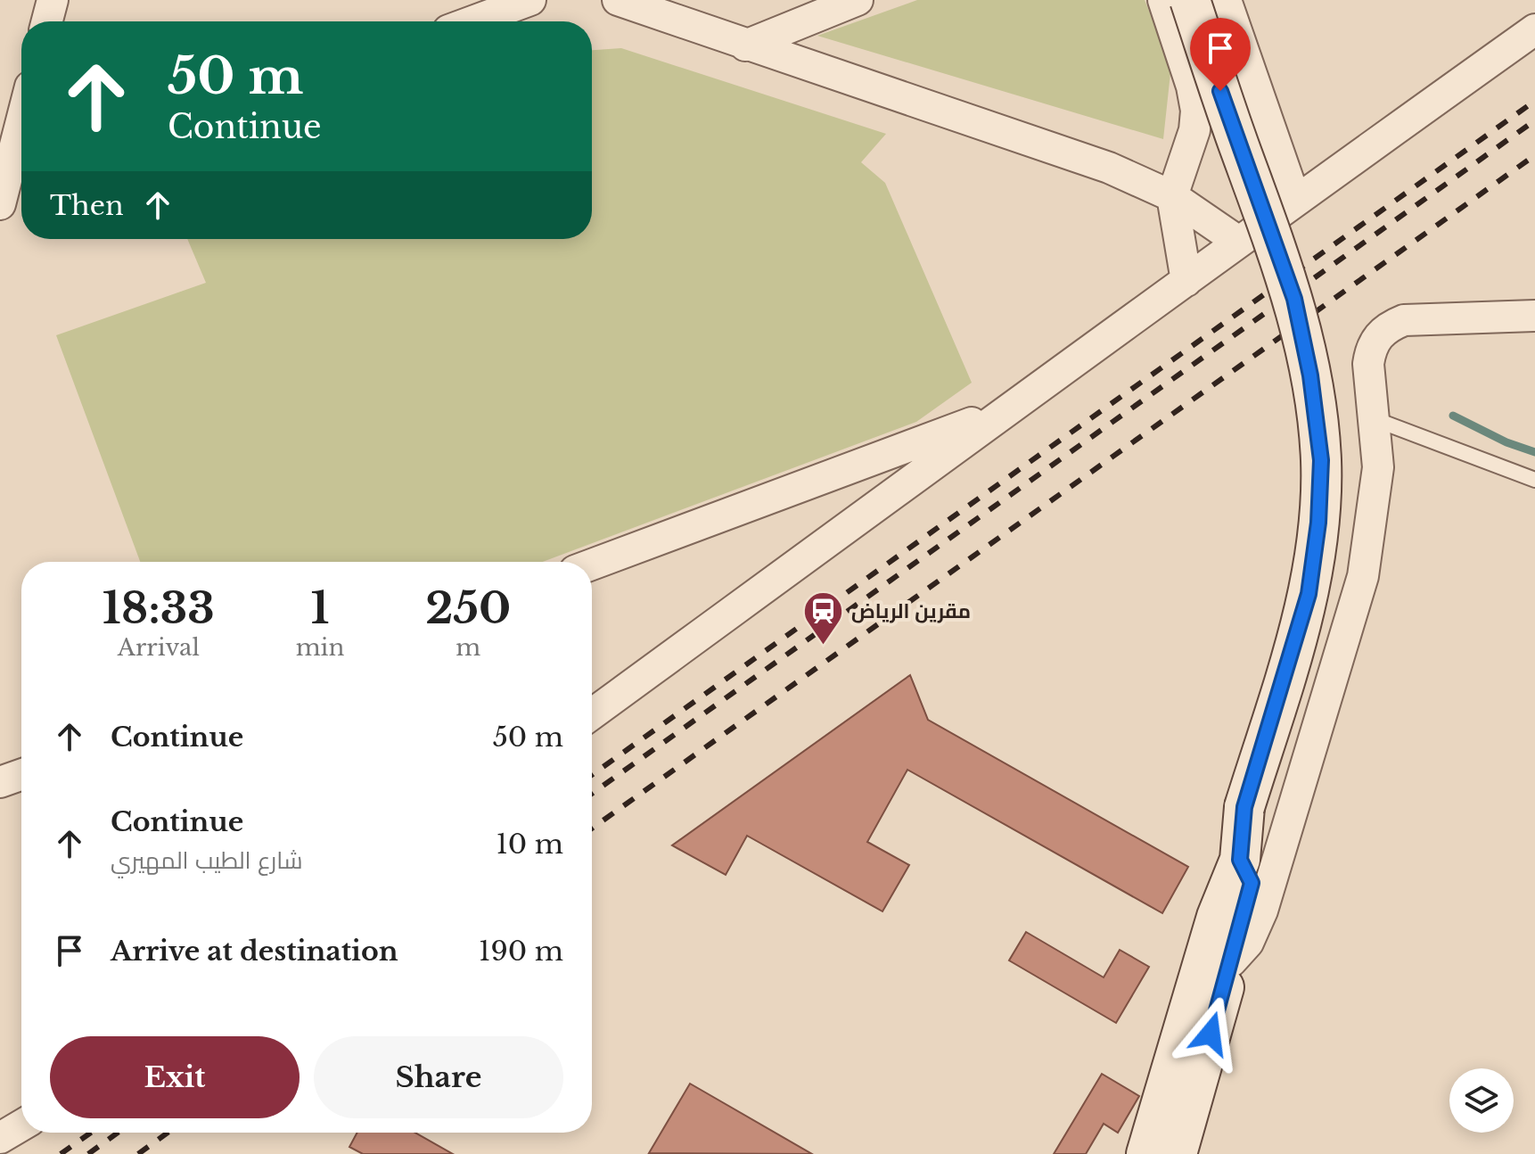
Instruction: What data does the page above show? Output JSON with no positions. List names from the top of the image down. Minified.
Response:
{"places":{"station":["مقرين الرياض"]},"page":{"turn":["50 m","Continue"],"then":"Then","eta":["18:33","Arrival","1","min","250","m"],"list":[{"name":"Continue","value":"50 m"},{"name":"Continue","note":"شارع الطيب المهيري","value":"10 m"},{"name":"Arrive at destination","value":"190 m"}],"buttons":["Exit","Share"]}}
